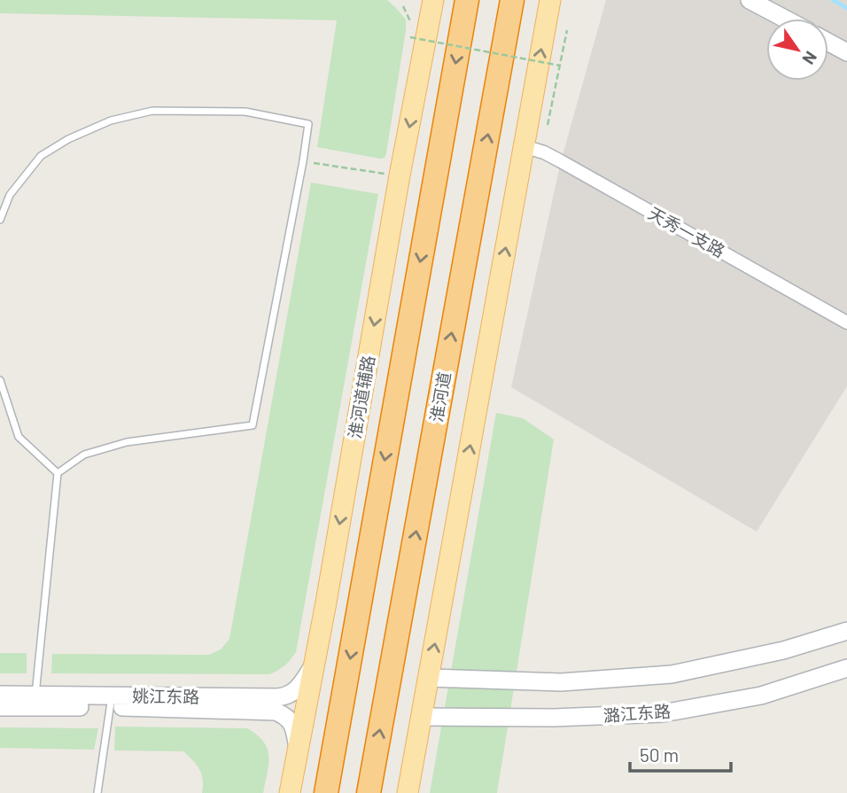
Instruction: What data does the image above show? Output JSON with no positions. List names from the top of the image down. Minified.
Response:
{"streets":{"highway":["淮河道"],"main road":["淮河道辅路"],"street":["天秀一支路","姚江东路","潞江东路"]},"crossings":[["淮河道辅路","姚江东路"]],"scale_bar":"50 m","north":"bottom right"}
